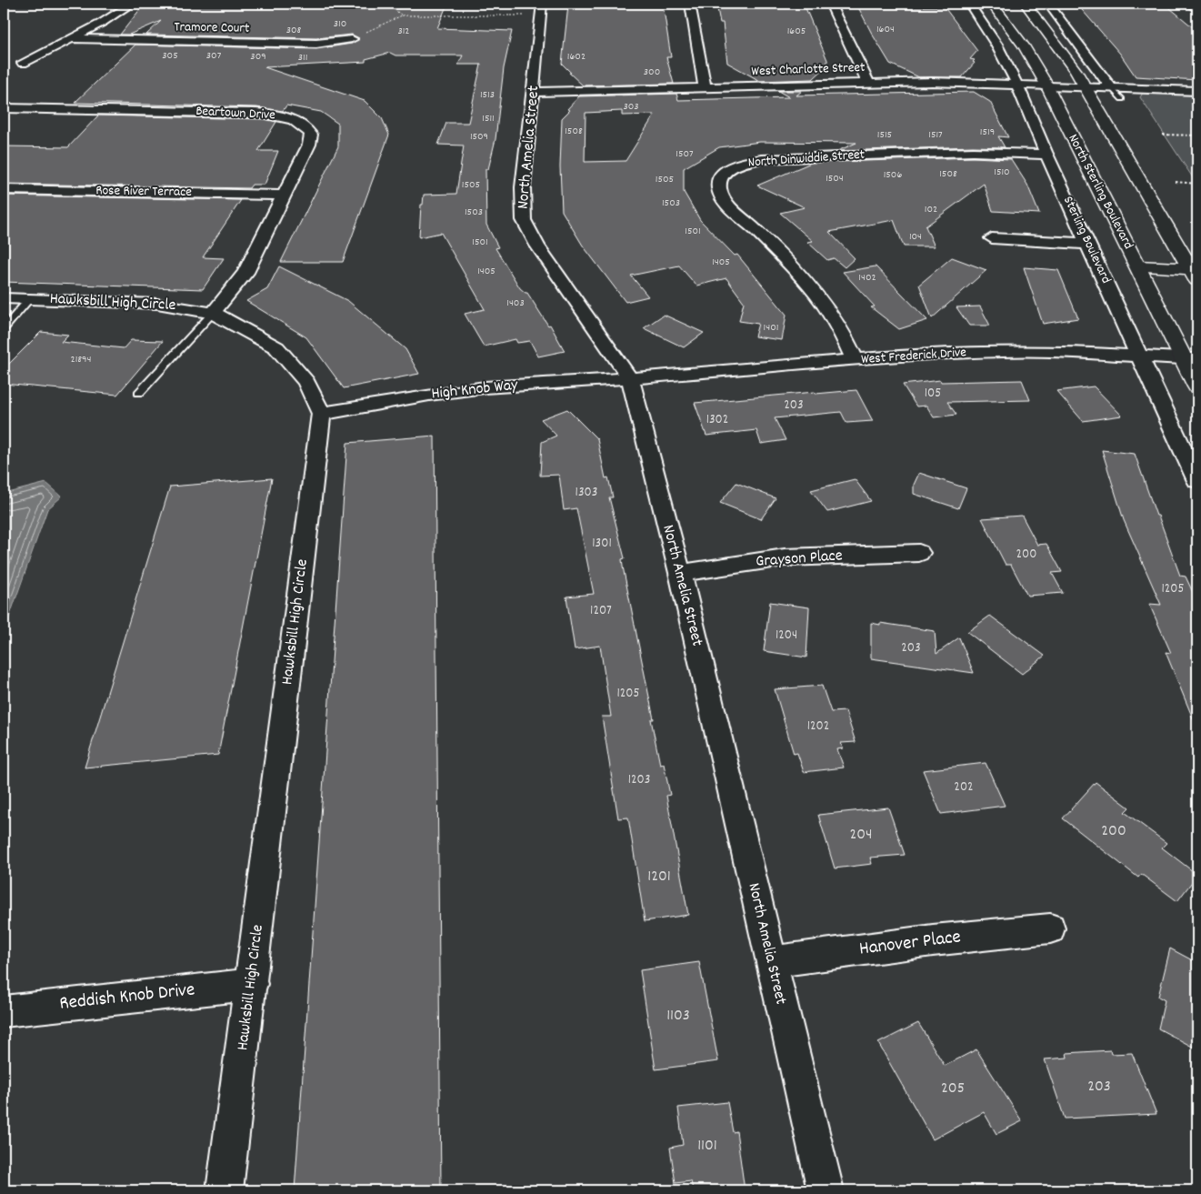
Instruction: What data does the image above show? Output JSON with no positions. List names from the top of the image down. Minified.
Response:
{"streets":{"main road":["North Sterling Boulevard"],"street":["Tramore Court","West Charlotte Street","Beartown Drive","North Amelia Street","North Dinwiddie Street","Rose River Terrace","Sterling Boulevard","Hawksbill High Circle","West Frederick Drive","High Knob Way","Grayson Place","Hanover Place","Reddish Knob Drive"]},"crossings":[["West Charlotte Street","North Amelia Street"],["West Charlotte Street","North Sterling Boulevard"],["West Charlotte Street","Sterling Boulevard"],["Beartown Drive","Rose River Terrace"],["Beartown Drive","Hawksbill High Circle"],["North Amelia Street","West Frederick Drive"],["North Amelia Street","High Knob Way"],["North Amelia Street","Grayson Place"],["North Amelia Street","Hanover Place"],["North Dinwiddie Street","Sterling Boulevard"],["North Dinwiddie Street","West Frederick Drive"],["North Sterling Boulevard","West Frederick Drive"],["Sterling Boulevard","West Frederick Drive"],["Hawksbill High Circle","High Knob Way"],["Hawksbill High Circle","Reddish Knob Drive"],["West Frederick Drive","High Knob Way"]],"house_numbers":["310","1604","308","312","1605","305","307","309","1602","311","300","1513","303","1511","1508","1519","1515","1517","1509","1507","1510","1508","1506","1504","1505","1505","1503","102","1503","1501","104","1501","1405","1405","1402","1403","1401","21894","105","203","1302","1303","1301","200","1205","1207","1204","203","1205","1202","1203","202","200","204","1201","1103","203","205","1101"]}
